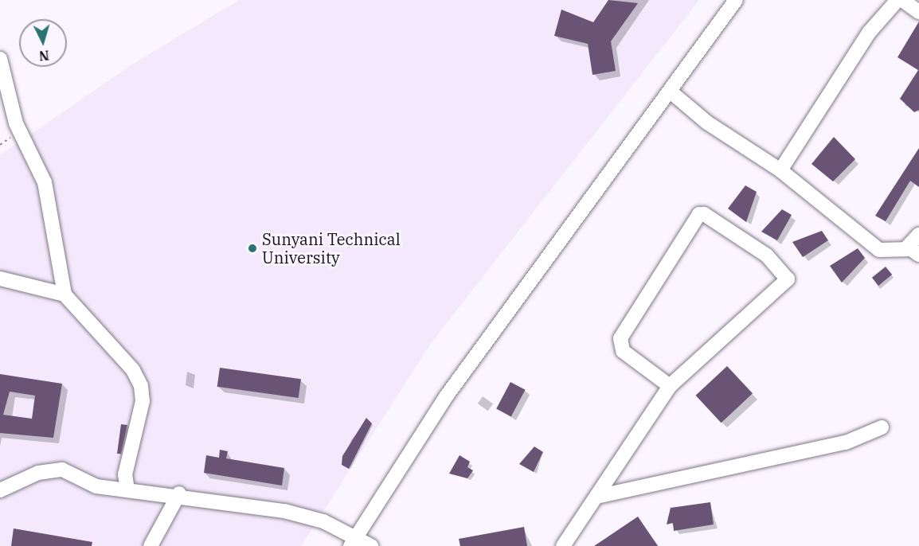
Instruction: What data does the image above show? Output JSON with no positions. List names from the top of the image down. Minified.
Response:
{"places":["Sunyani Technical University"],"north":"bottom"}
